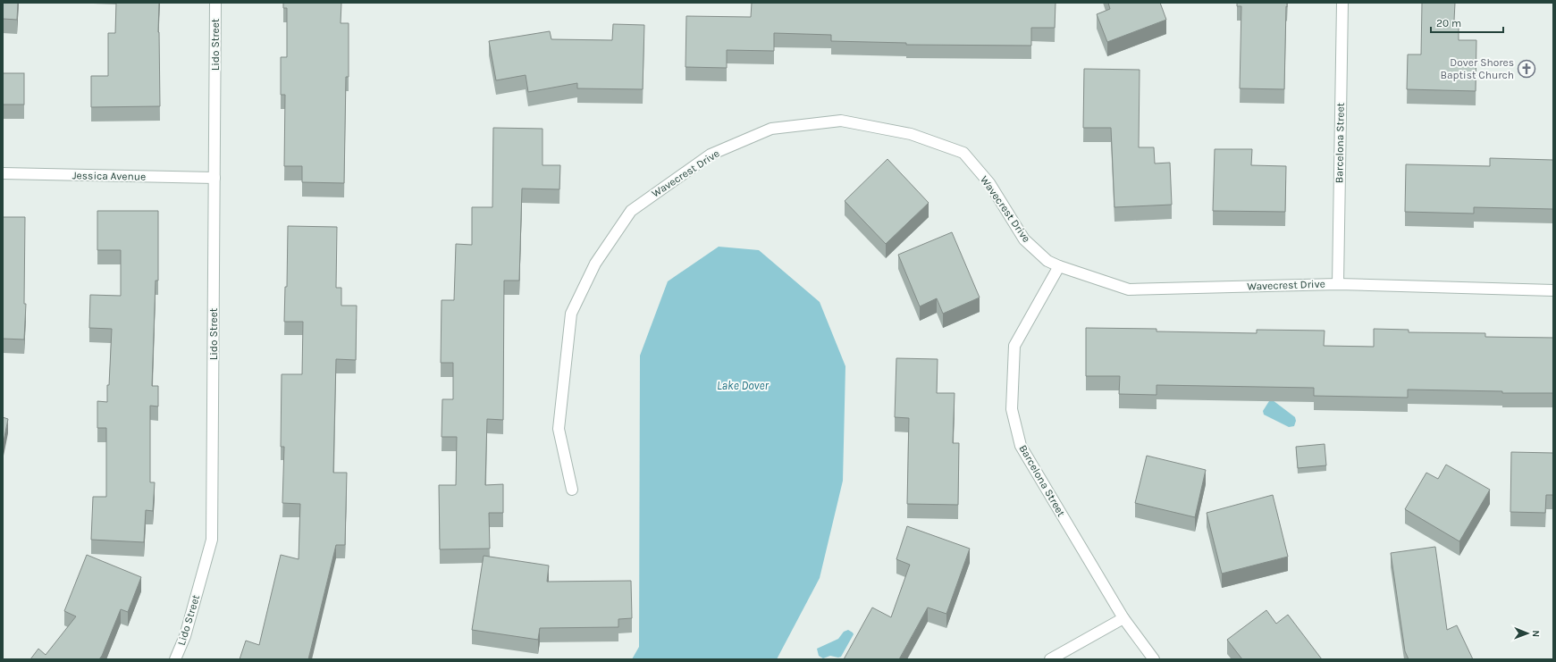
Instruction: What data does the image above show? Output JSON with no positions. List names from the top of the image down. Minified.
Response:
{"streets":{"street":["Lido Street","Barcelona Street","Wavecrest Drive","Jessica Avenue"]},"crossings":[["Lido Street","Jessica Avenue"],["Barcelona Street","Wavecrest Drive"]],"water":["Lake Dover"],"places":{"church":["Dover Shores Baptist Church"]},"scale_bar":"20 m","north":"right"}
